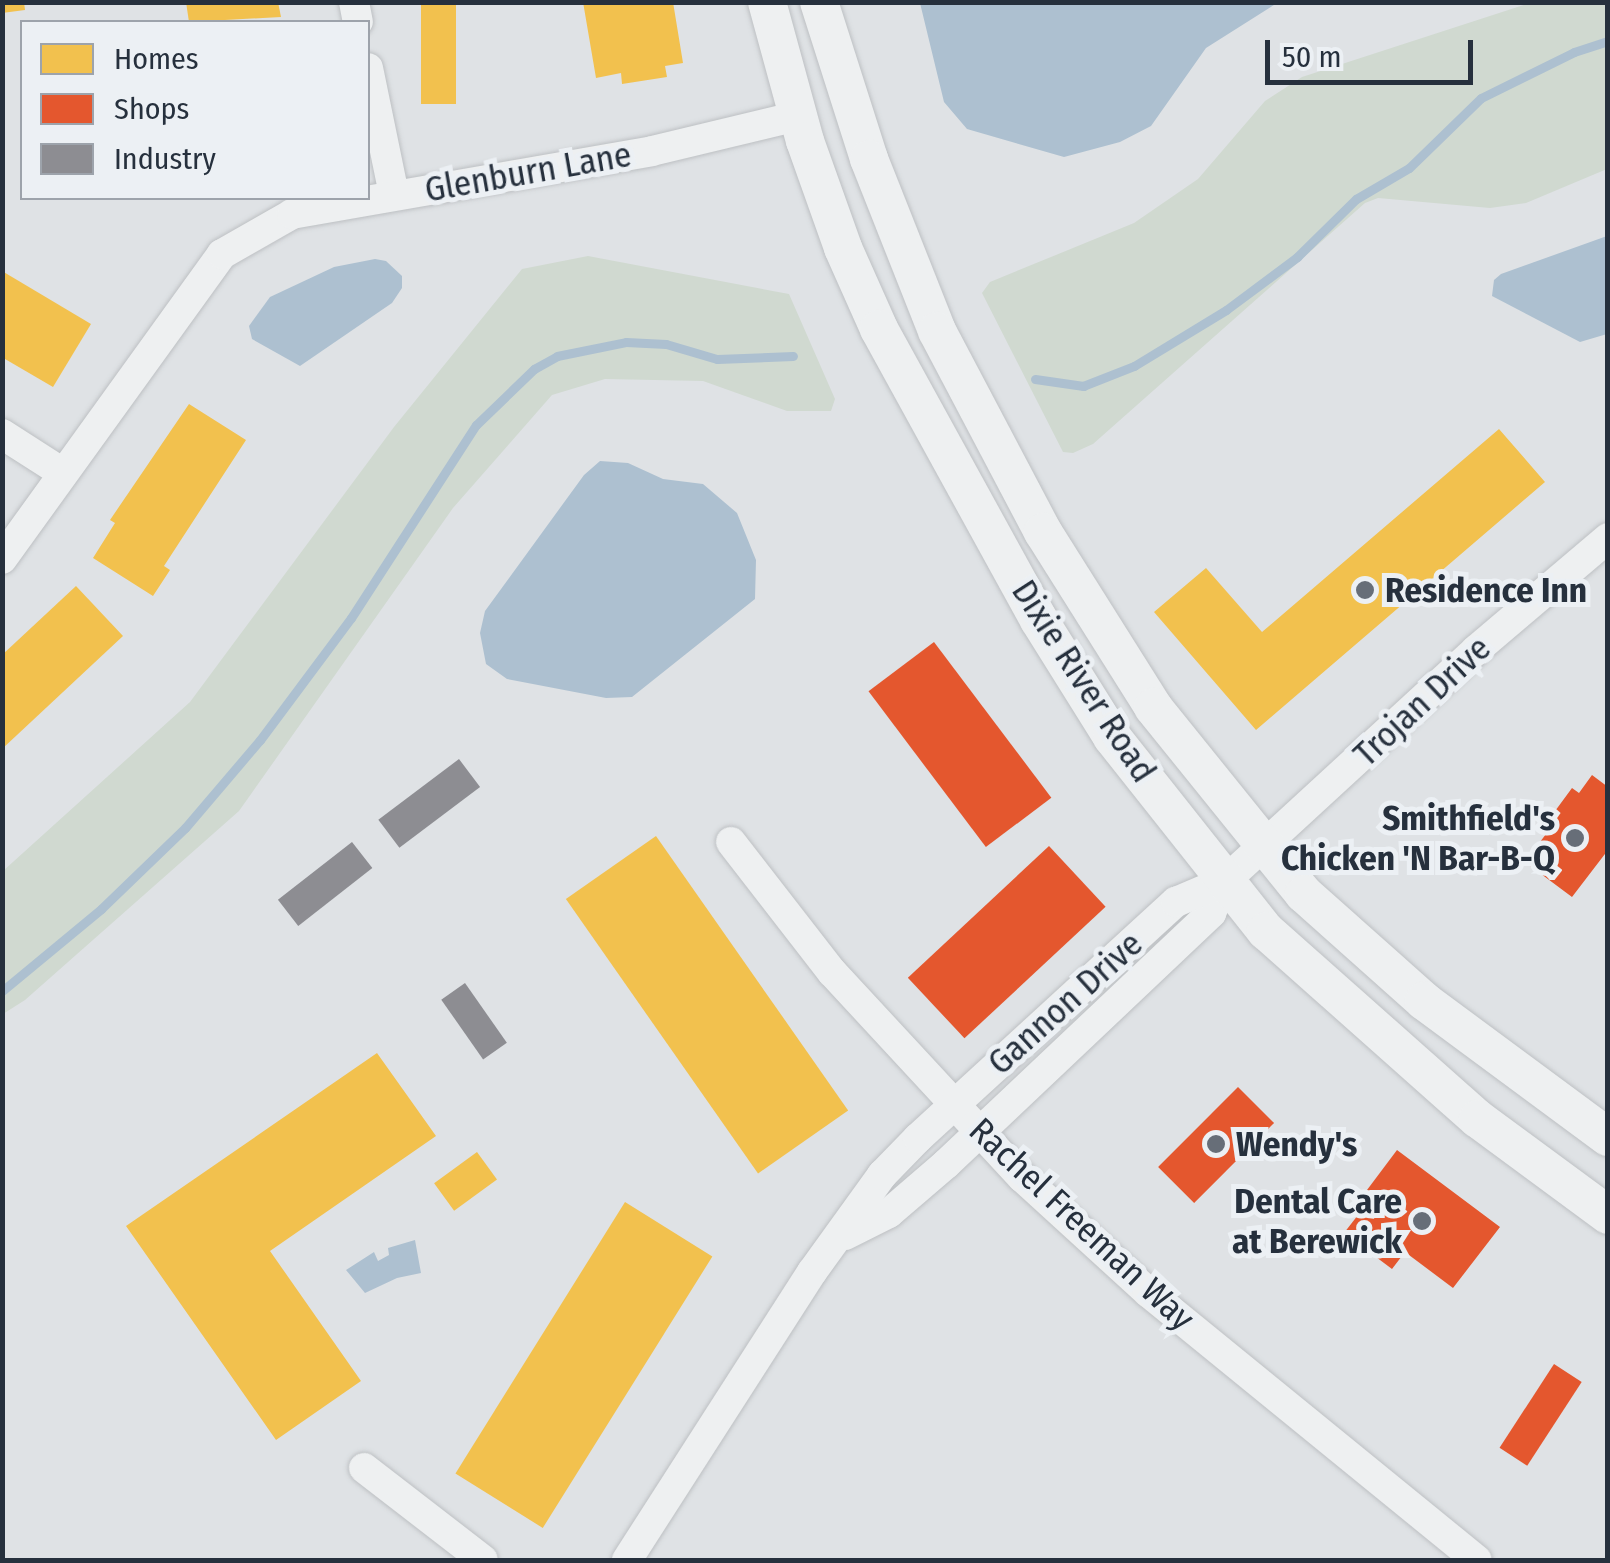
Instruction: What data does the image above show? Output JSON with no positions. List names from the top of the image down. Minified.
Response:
{"streets":{"street":["Glenburn Lane","Dixie River Road","Trojan Drive","Gannon Drive","Rachel Freeman Way"]},"crossings":[["Glenburn Lane","Dixie River Road"],["Dixie River Road","Trojan Drive"],["Dixie River Road","Gannon Drive"],["Trojan Drive","Gannon Drive"],["Gannon Drive","Rachel Freeman Way"]],"places":["Residence Inn","Smithfield's Chicken 'N Bar-B-Q","Wendy's","Dental Care at Berewick"],"legend":["Homes","Shops","Industry"],"scale_bar":"50 m"}
